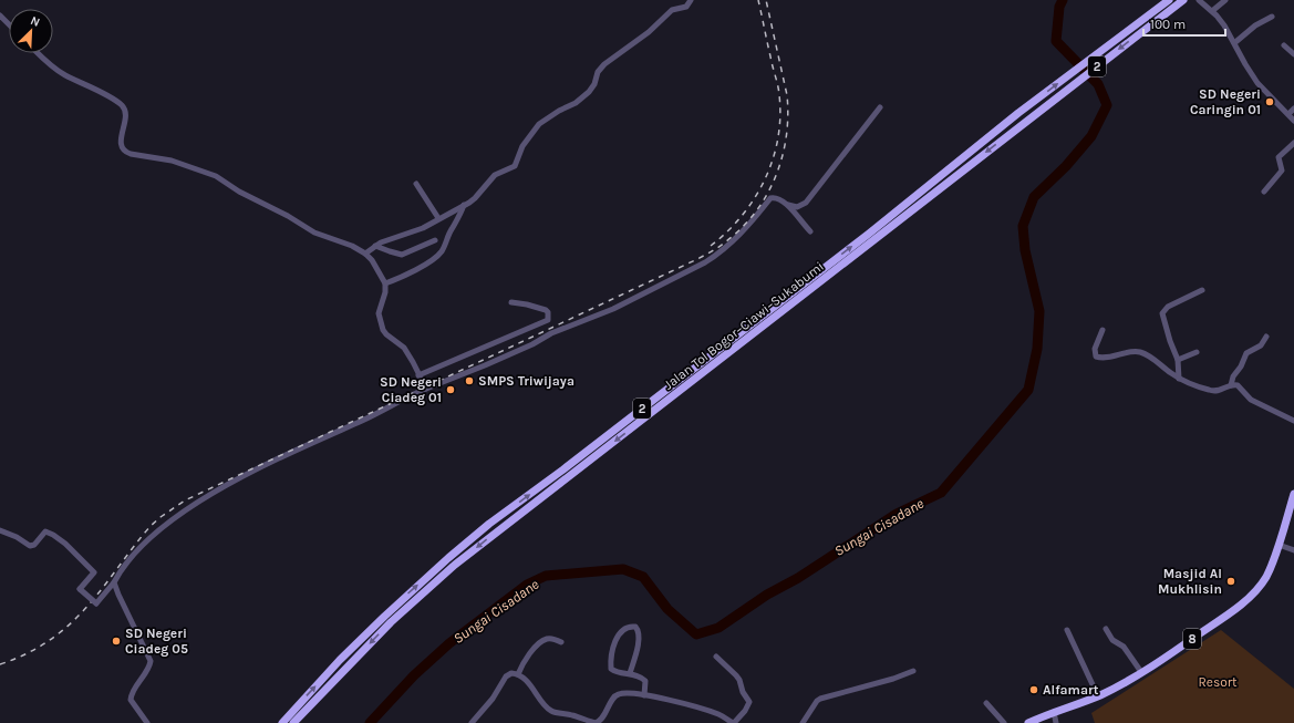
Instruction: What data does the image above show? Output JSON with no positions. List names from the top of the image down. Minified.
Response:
{"streets":{"highway":["2","Jalan Tol Bogor–Ciawi–Sukabumi","8"]},"water":["Sungai Cisadane"],"parks":["Resort"],"places":["SD Negeri Caringin 01","SMPS Triwijaya","SD Negeri Ciadeg 01","Masjid Al Mukhlisin","SD Negeri Ciadeg 05","Alfamart"],"scale_bar":"100 m","north":"top right"}
